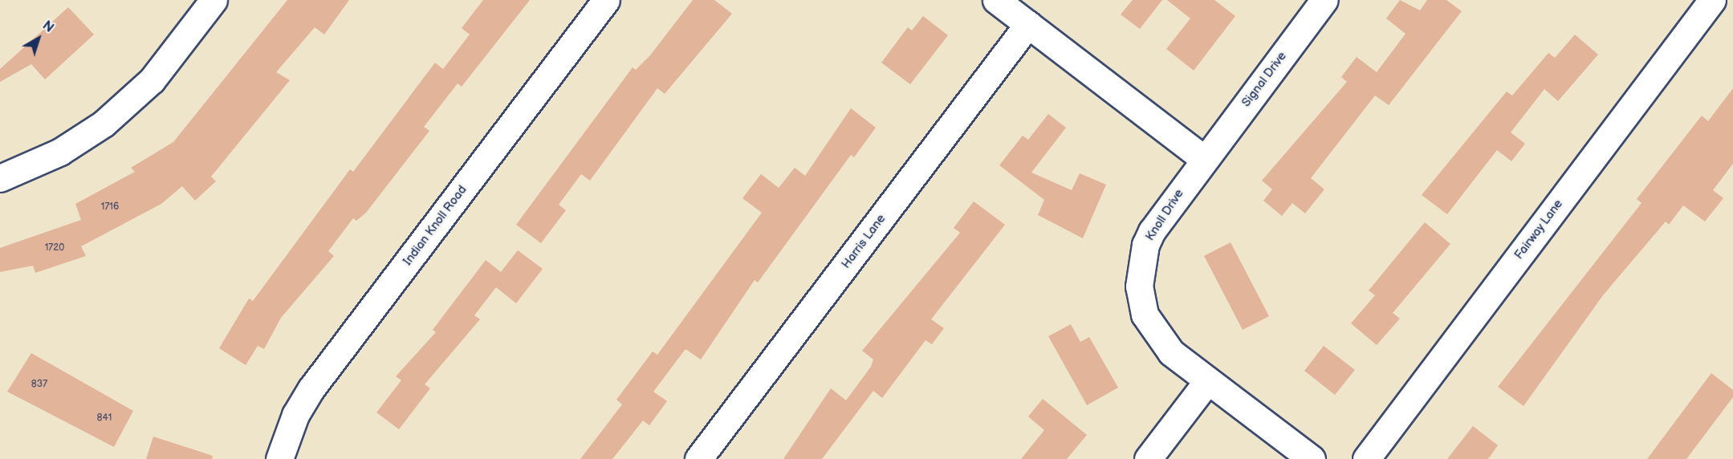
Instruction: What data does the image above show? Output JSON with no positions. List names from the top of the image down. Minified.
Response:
{"streets":{"street":["Signal Drive","Knoll Drive","Indian Knoll Road","Fairway Lane","Harris Lane"]},"crossings":[["Signal Drive","Knoll Drive"]],"house_numbers":["1716","1720","837","841"],"north":"top right"}
